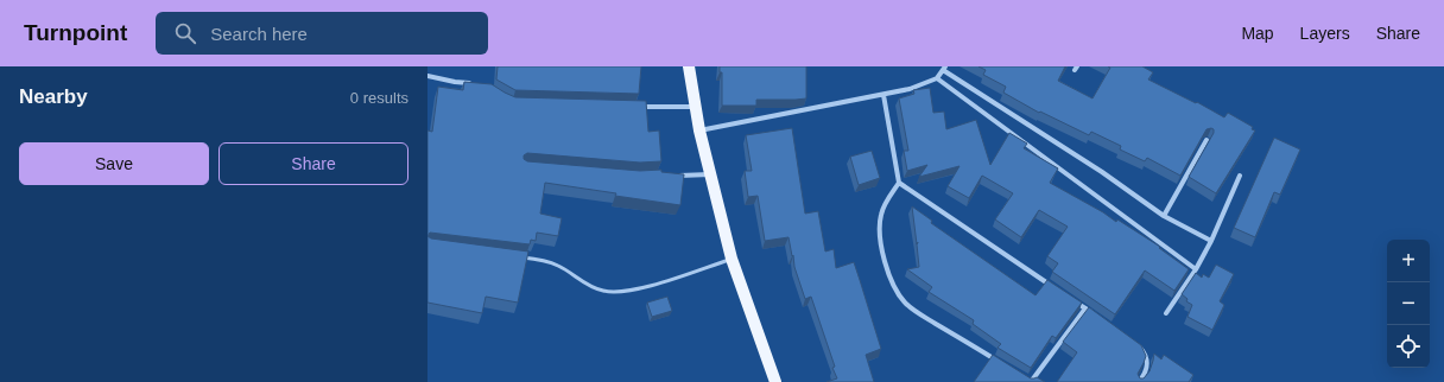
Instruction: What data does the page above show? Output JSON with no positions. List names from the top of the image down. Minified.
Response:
{"page":{"header":"Turnpoint","search":"Search here","nav":["Map","Layers","Share"],"heading":["Nearby","0 results"],"buttons":["Save","Share"],"map_buttons":["+","−"]}}
